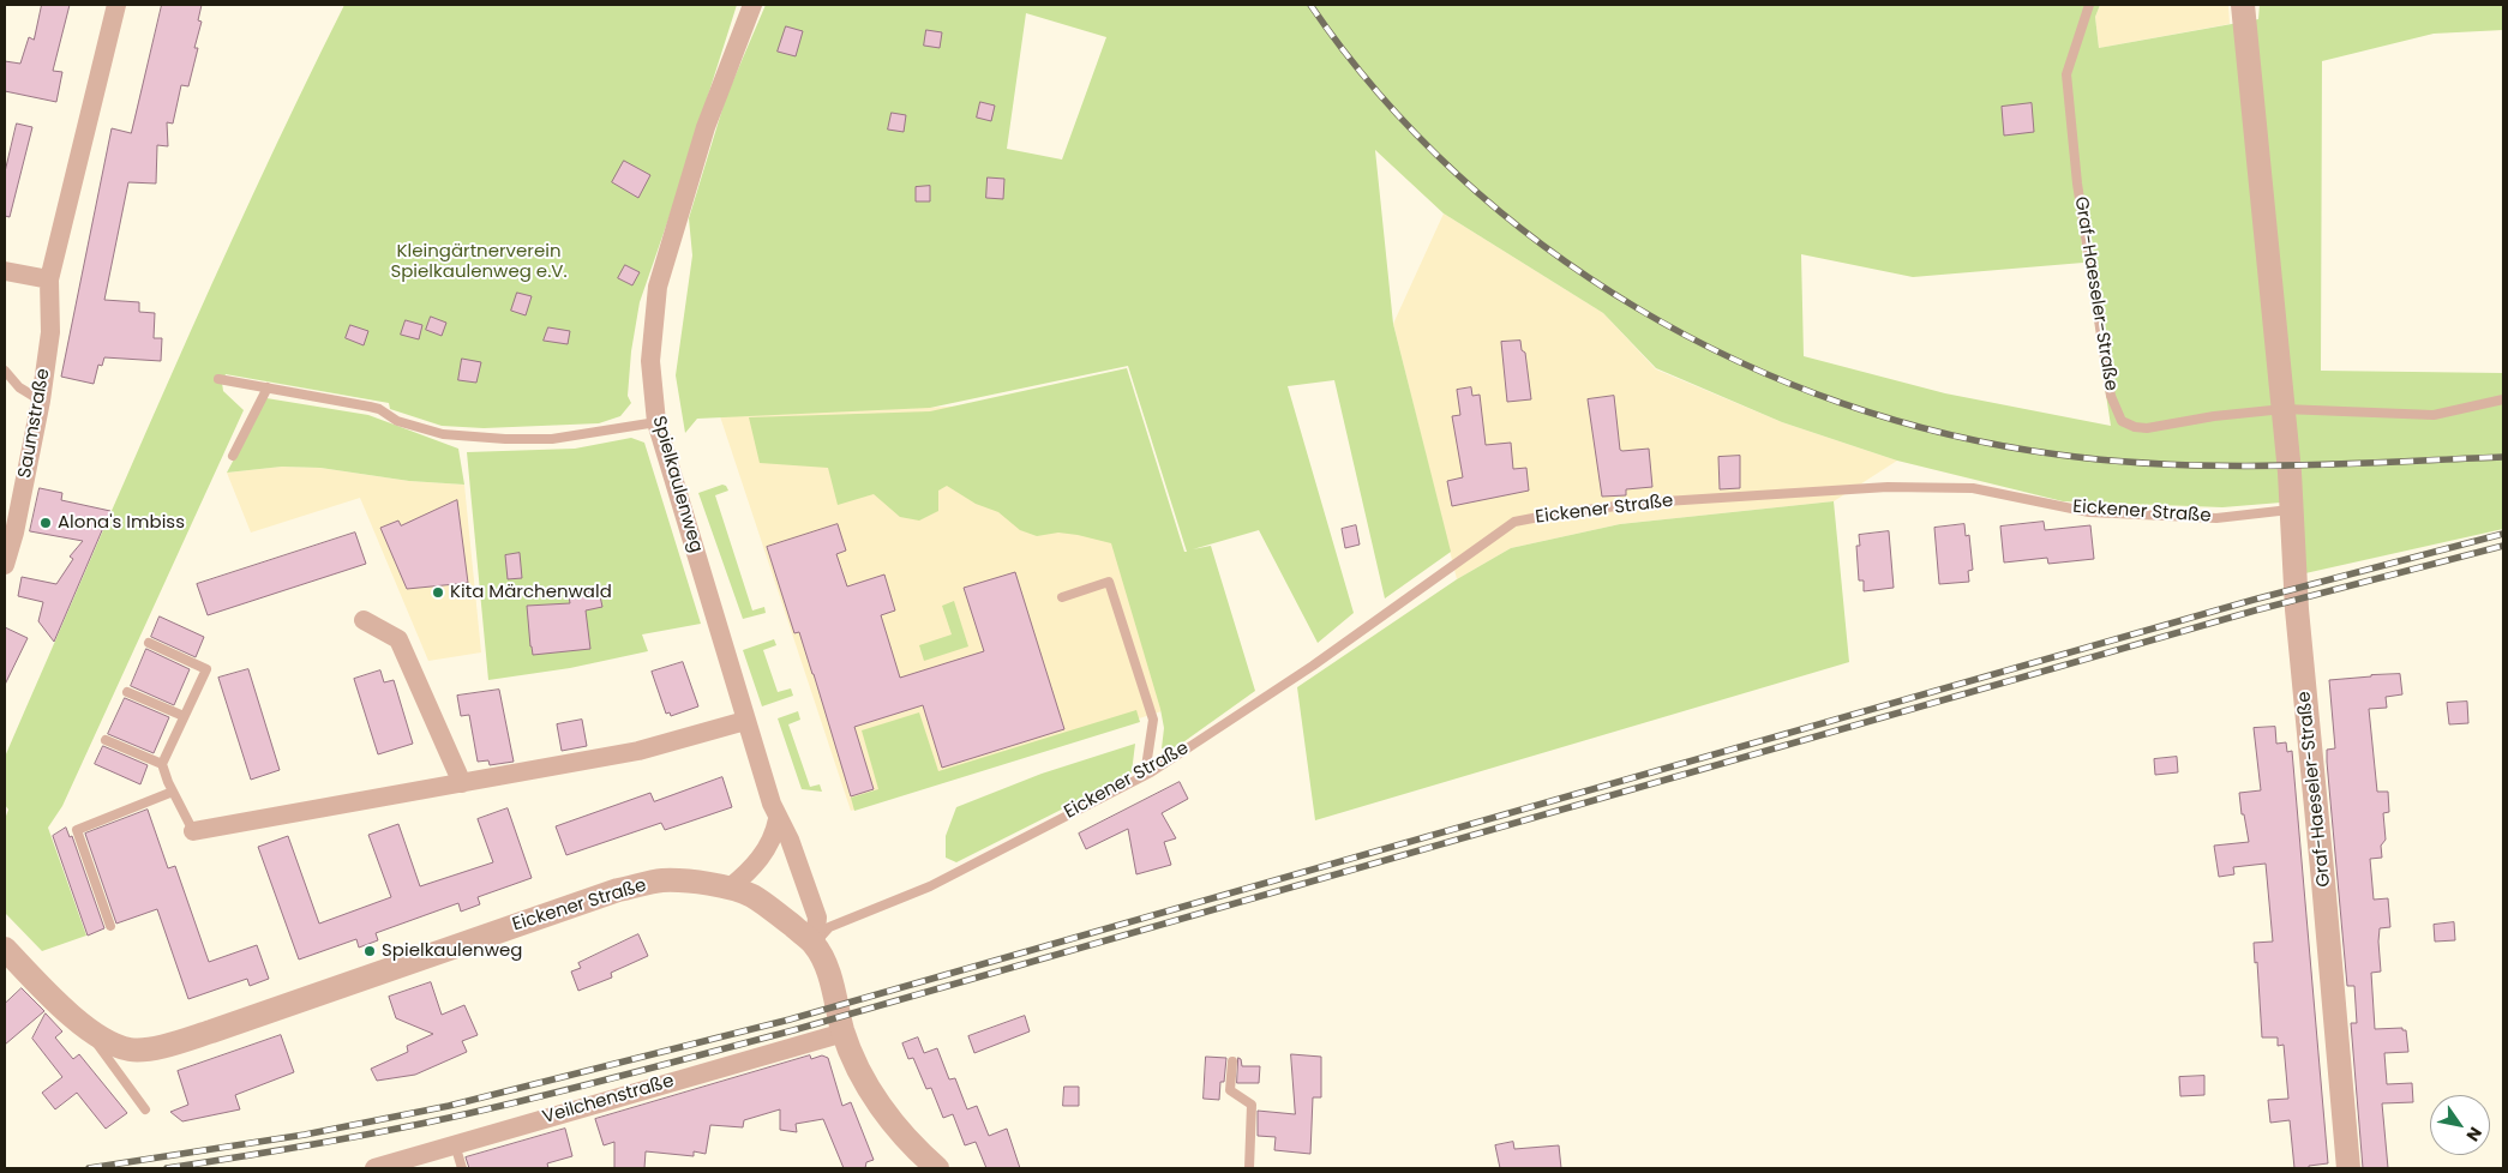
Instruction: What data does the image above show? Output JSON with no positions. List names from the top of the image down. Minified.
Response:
{"streets":{"street":["Graf-Haeseler-Straße","Saumstraße","Spielkaulenweg","Eickener Straße","Veilchenstraße"]},"crossings":[["Graf-Haeseler-Straße","Eickener Straße"],["Spielkaulenweg","Eickener Straße"]],"parks":["Kleingärtnerverein Spielkaulenweg e.V."],"places":["Alona's Imbiss","Kita Märchenwald","Spielkaulenweg"],"north":"bottom right"}
